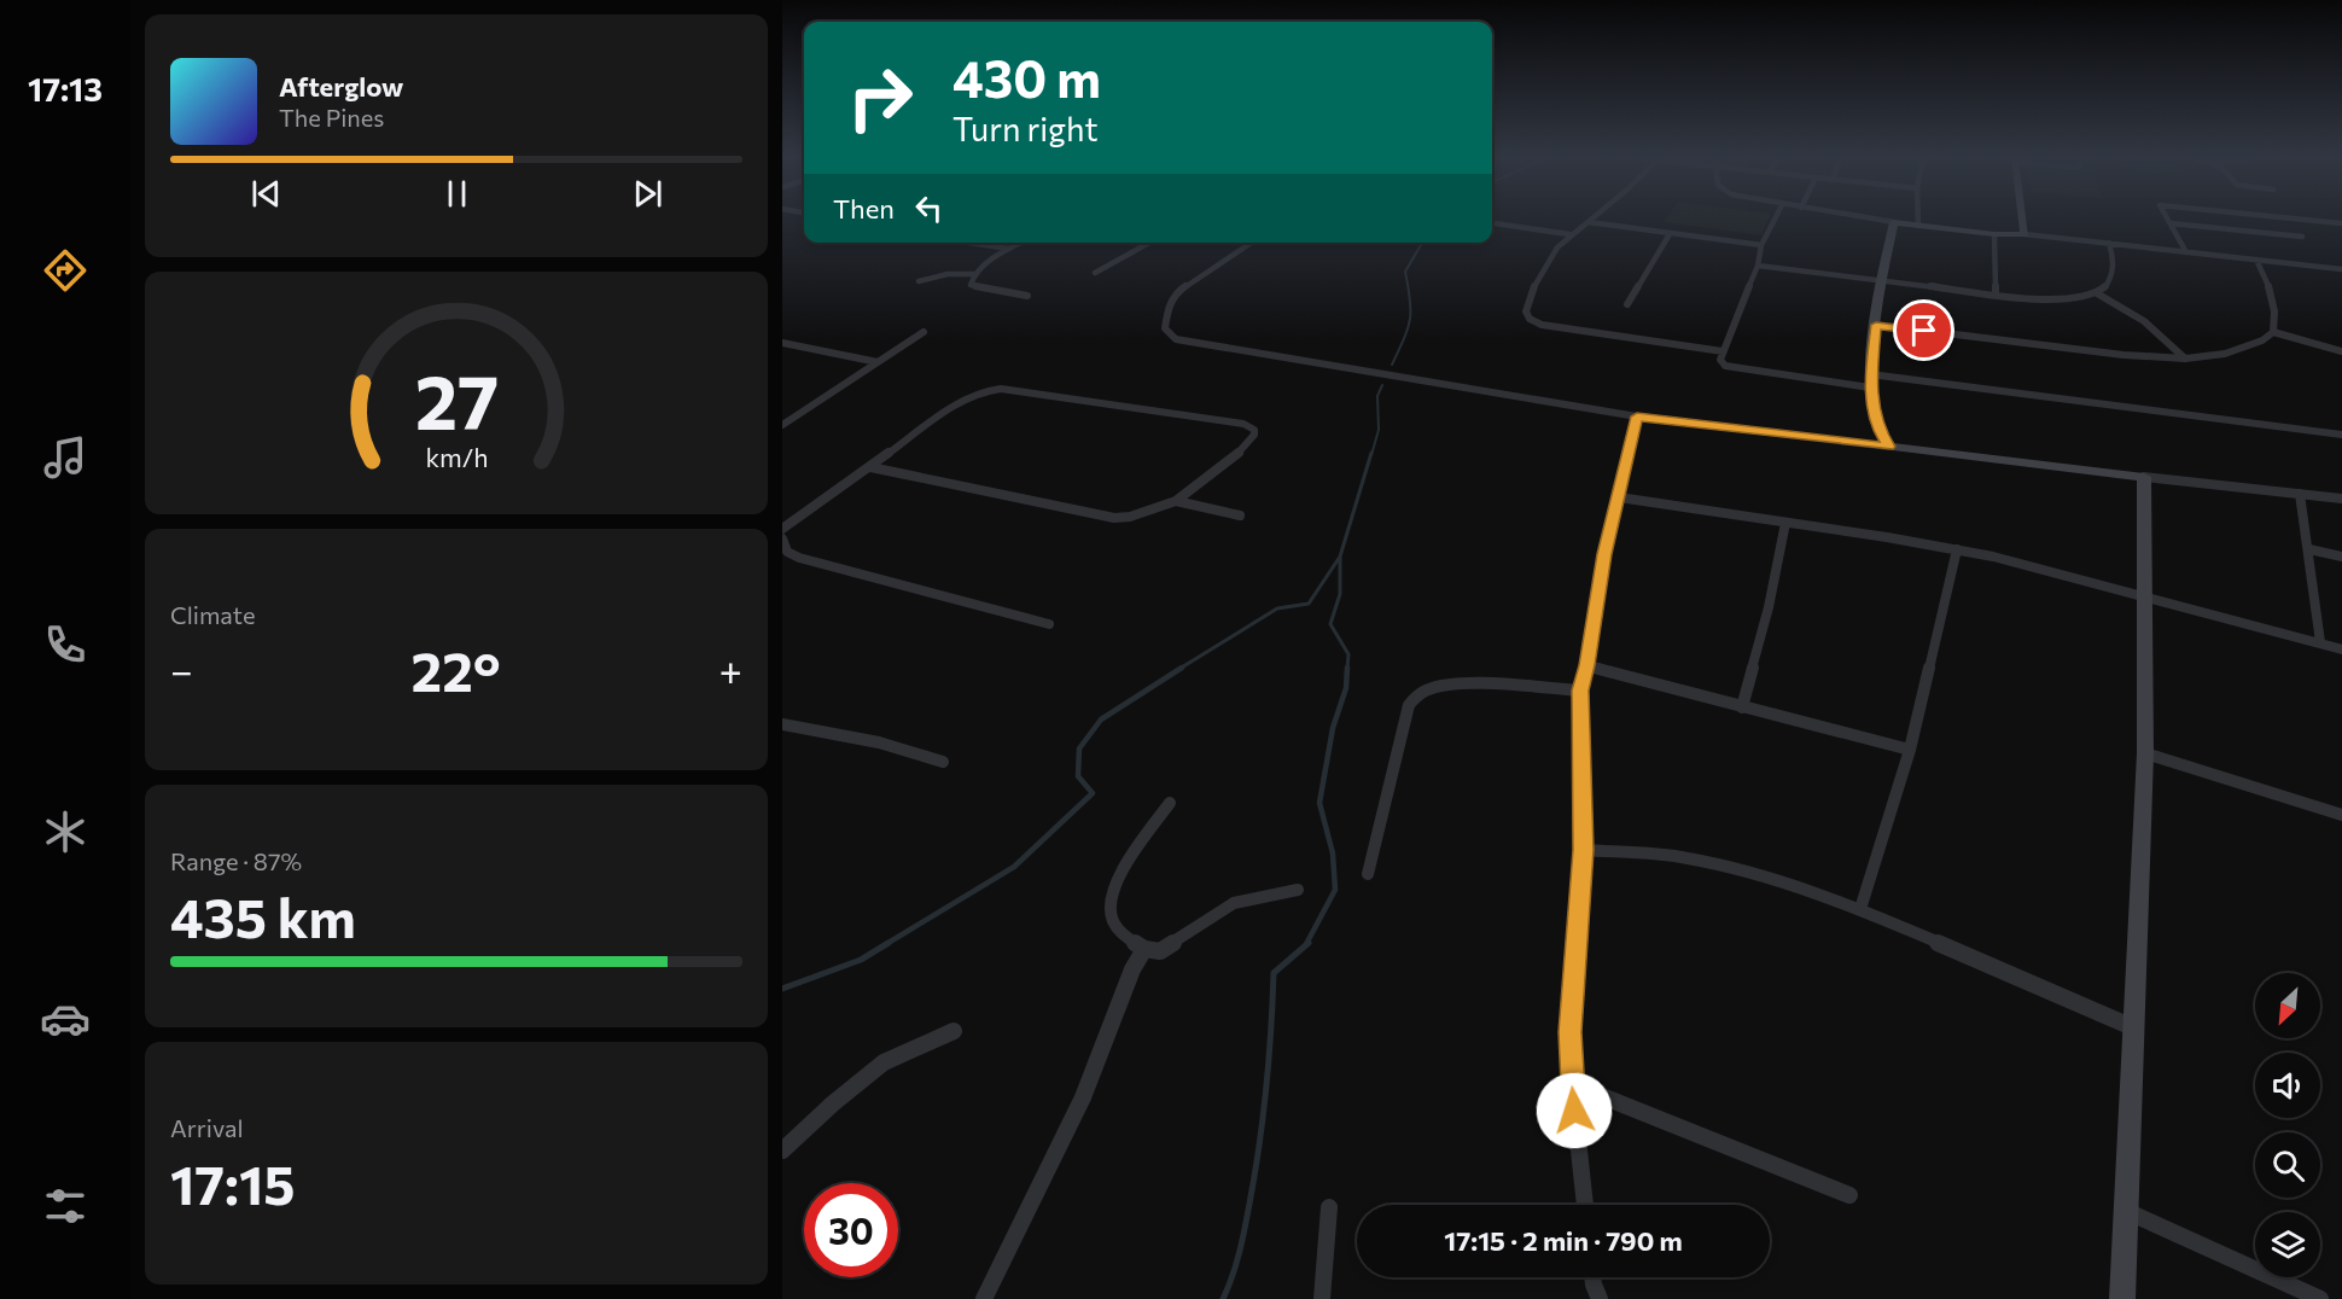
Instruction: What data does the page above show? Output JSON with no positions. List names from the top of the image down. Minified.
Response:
{"north":"bottom left","page":{"tabs":"17:13","turn":["430 m","Turn right"],"song":["Afterglow","The Pines"],"then":"Then","tile":["Climate",["Range · 87%","435 km"],["Arrival","17:15"]],"heat":["−","22°","+"],"limit":"30","trip":"17:15 · 2 min · 790 m","gauge":["27","km/h"]}}
